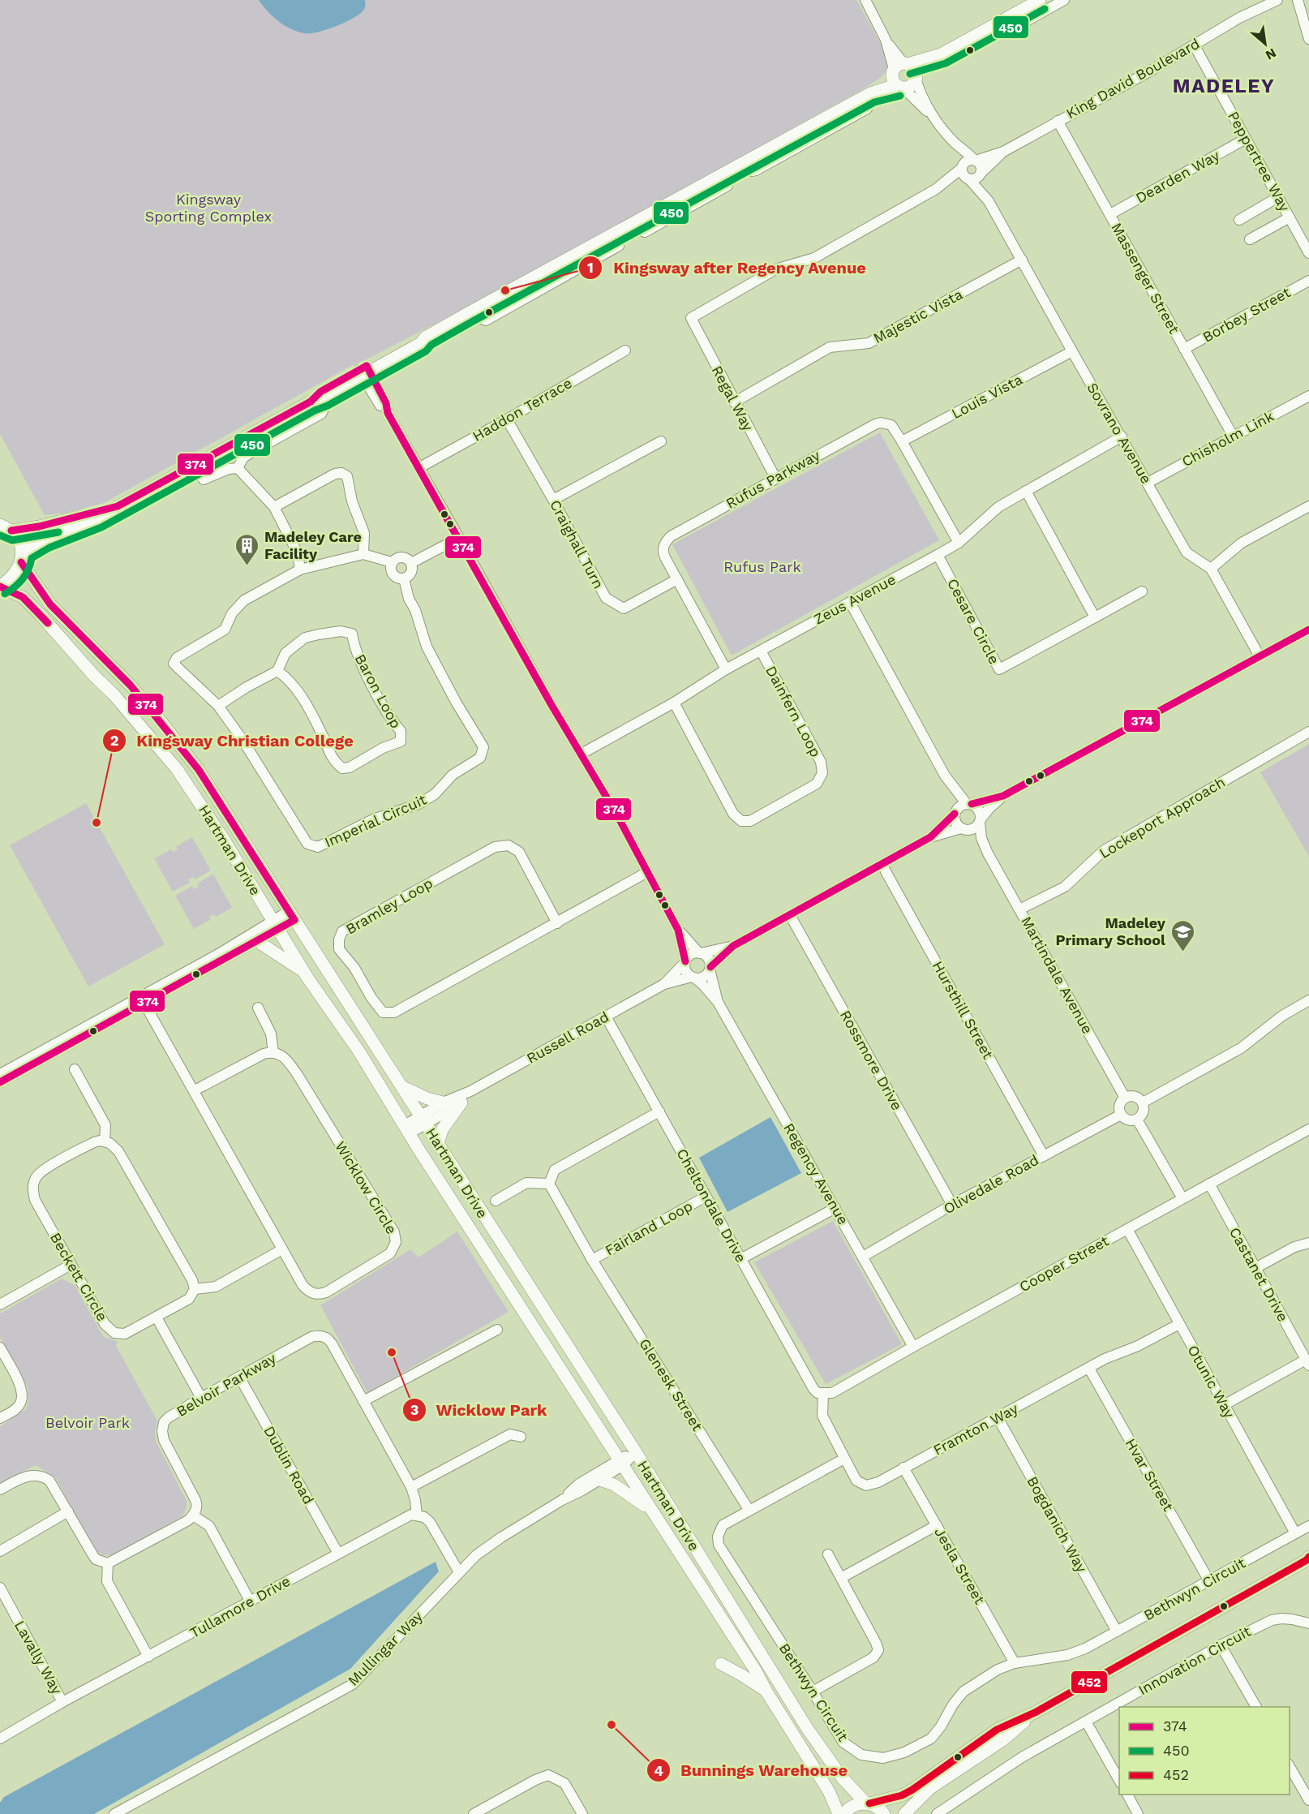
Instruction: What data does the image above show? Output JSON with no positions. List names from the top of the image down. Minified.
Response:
{"streets":{"main road":["Hartman Drive"],"street":["King David Boulevard","Peppertree Way","Dearden Way","Massenger Street","Borbey Street","Majestic Vista","Louis Vista","Regal Way","Haddon Terrace","Sovrano Avenue","Chisholm Link","Rufus Parkway","Craighall Turn","Zeus Avenue","Cesare Circle","Baron Loop","Dainfern Loop","Lockeport Approach","Imperial Circuit","Bramley Loop","Martindale Avenue","Hursthill Street","Russell Road","Rossmore Drive","Regency Avenue","Olivedale Road","Wicklow Circle","Cheltondale Drive","Fairland Loop","Cooper Street","Castanet Drive","Beckett Circle","Otunic Way","Belvoir Parkway","Glenesk Street","Framton Way","Dublin Road","Hvar Street","Bogdanich Way","Jesla Street","Bethwyn Circuit","Tullamore Drive","Mullingar Way","Lavally Way","Innovation Circuit"]},"crossings":[["King David Boulevard","Peppertree Way"],["King David Boulevard","Massenger Street"],["King David Boulevard","Sovrano Avenue"],["Peppertree Way","Dearden Way"],["Dearden Way","Massenger Street"],["Massenger Street","Borbey Street"],["Massenger Street","Chisholm Link"],["Majestic Vista","Regal Way"],["Majestic Vista","Sovrano Avenue"],["Louis Vista","Sovrano Avenue"],["Louis Vista","Rufus Parkway"],["Regal Way","Rufus Parkway"],["Haddon Terrace","Craighall Turn"],["Sovrano Avenue","Chisholm Link"],["Sovrano Avenue","Zeus Avenue"],["Rufus Parkway","Craighall Turn"],["Rufus Parkway","Zeus Avenue"],["Zeus Avenue","Cesare Circle"],["Zeus Avenue","Dainfern Loop"],["Lockeport Approach","Martindale Avenue"],["Hartman Drive","Russell Road"],["Hartman Drive","Mullingar Way"],["Martindale Avenue","Olivedale Road"],["Hursthill Street","Olivedale Road"],["Russell Road","Regency Avenue"],["Russell Road","Cheltondale Drive"],["Rossmore Drive","Olivedale Road"],["Regency Avenue","Olivedale Road"],["Regency Avenue","Cooper Street"],["Cheltondale Drive","Fairland Loop"],["Cheltondale Drive","Cooper Street"],["Cheltondale Drive","Framton Way"],["Fairland Loop","Glenesk Street"],["Cooper Street","Castanet Drive"],["Cooper Street","Otunic Way"],["Cooper Street","Framton Way"],["Otunic Way","Framton Way"],["Otunic Way","Bethwyn Circuit"],["Belvoir Parkway","Dublin Road"],["Belvoir Parkway","Tullamore Drive"],["Glenesk Street","Bethwyn Circuit"],["Framton Way","Hvar Street"],["Framton Way","Bogdanich Way"],["Framton Way","Jesla Street"],["Framton Way","Bethwyn Circuit"],["Dublin Road","Tullamore Drive"],["Hvar Street","Bethwyn Circuit"],["Bogdanich Way","Bethwyn Circuit"],["Jesla Street","Bethwyn Circuit"],["Tullamore Drive","Lavally Way"]],"districts":["MADELEY"],"parks":["Kingsway Sporting Complex","Rufus Park","Belvoir Park"],"places":{"other":["Kingsway after Regency Avenue","Kingsway Christian College","Wicklow Park","Bunnings Warehouse"],"building":["Madeley Care Facility"],"school or university":["Madeley Primary School"]},"lines":["transit line 450","transit line 374","transit line 452"],"legend":["374","450","452"],"north":"bottom right"}
